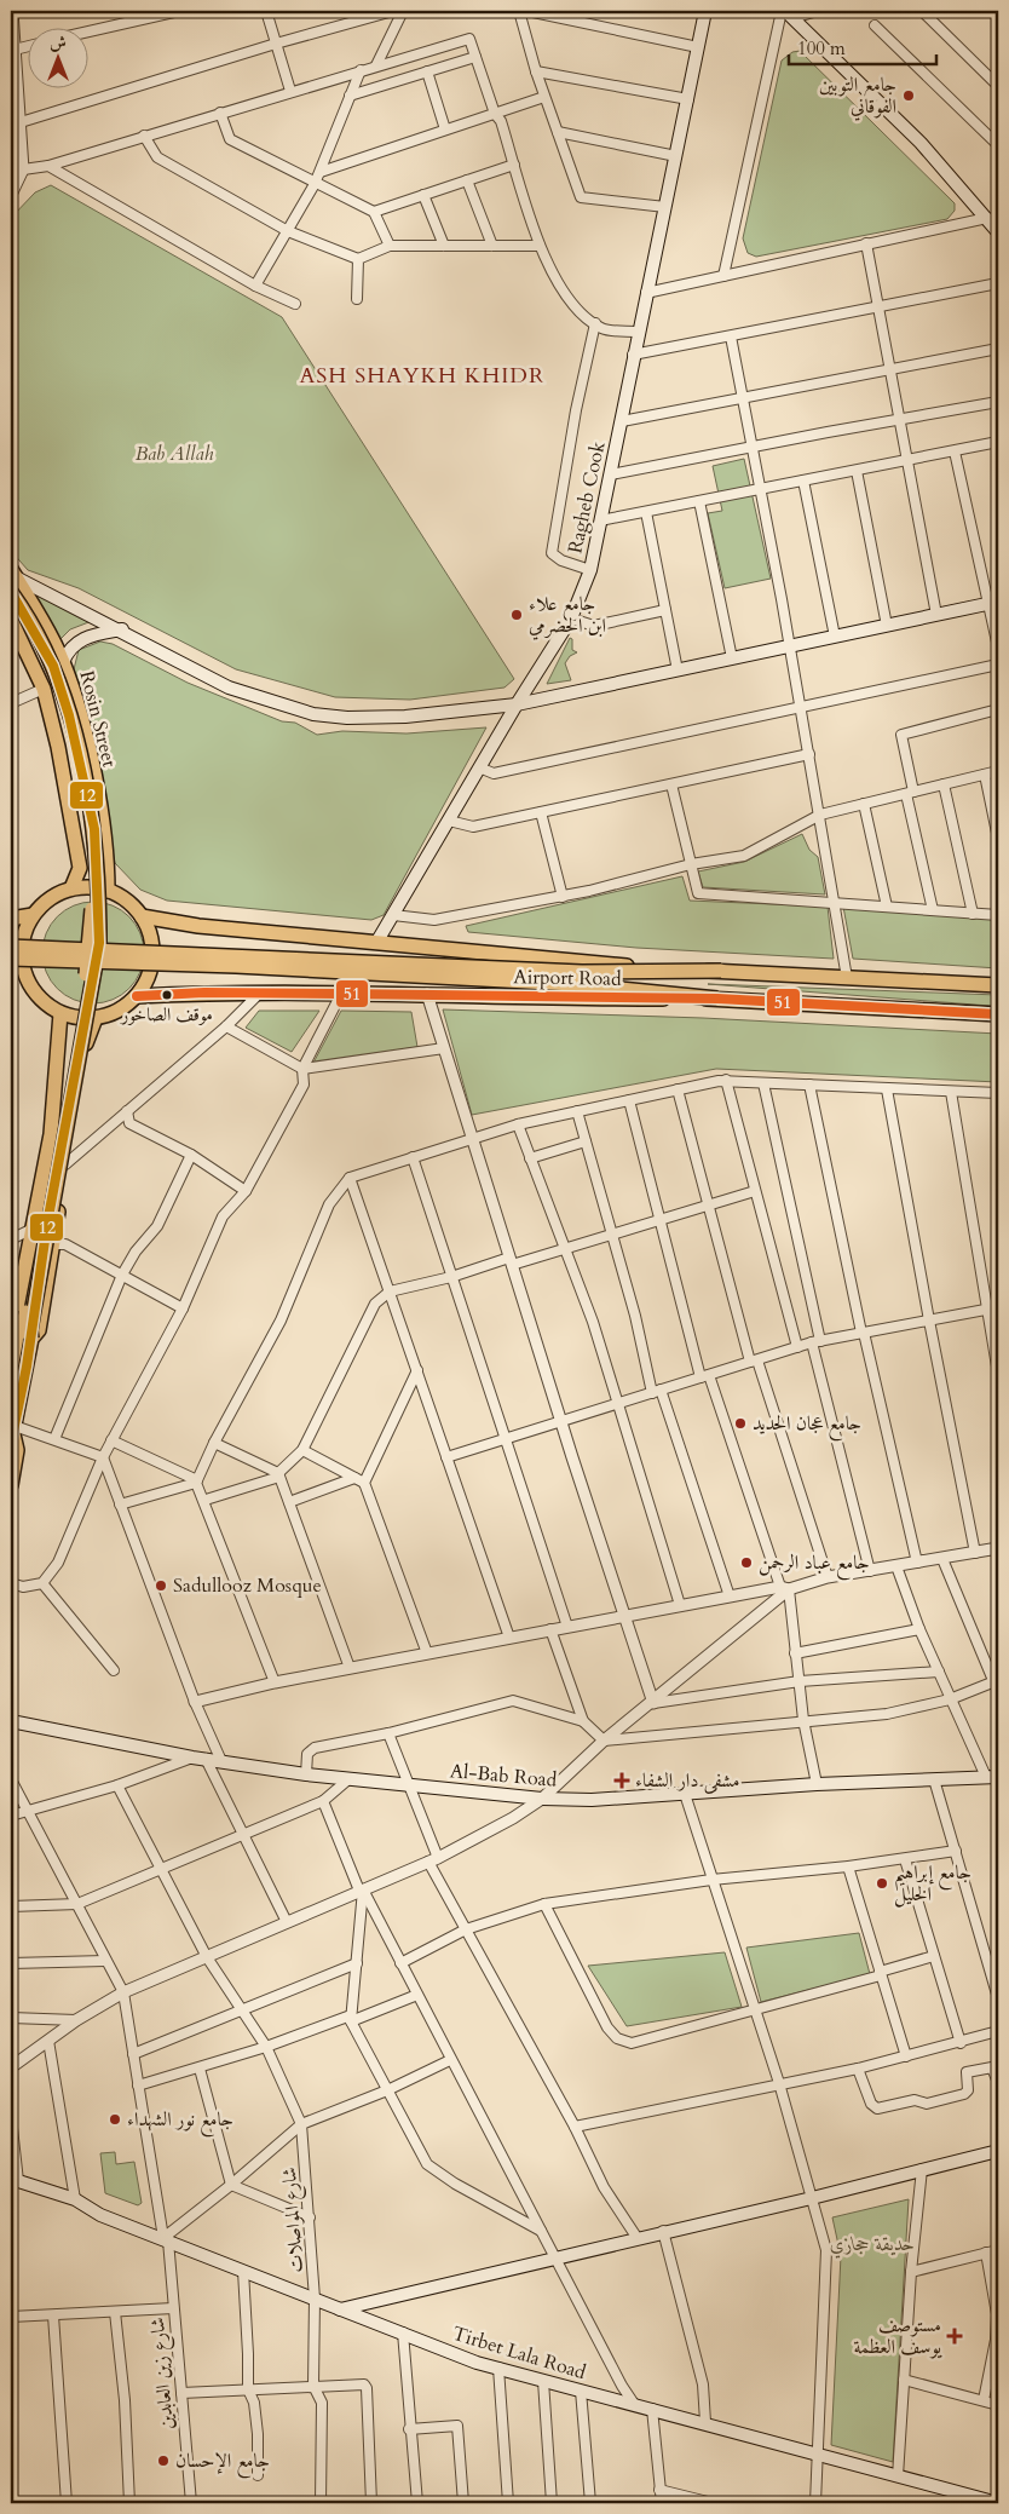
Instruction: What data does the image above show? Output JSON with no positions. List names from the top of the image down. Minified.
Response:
{"streets":{"main road":["Ragheb Cook","Rosin Street","Airport Road","Al-Bab Road","Tirbet Lala Road"],"street":["شارع المواصلات","شارع زين العابدين"]},"crossings":[["Ragheb Cook","Airport Road"],["Rosin Street","Airport Road"],["شارع المواصلات","Tirbet Lala Road"],["Tirbet Lala Road","شارع زين العابدين"]],"districts":["ASH SHAYKH KHIDR"],"parks":["Bab Allah","حديقة حجازي"],"places":{"other":["جامع التوبين الفوقاني","جامع علاء ابن الحضرمي","موقف الصاخور","جامع عجان الحديد","جامع عباد الرحمن","Sadullooz Mosque","جامع إبراهيم الخليل","جامع نور الشهداء","جامع الإحسان"],"health":["مشفى دار الشفاء","مستوصف يوسف العظمة"]},"lines":["transit line 12","transit line 51"],"scale_bar":"100 m","north":"top"}
